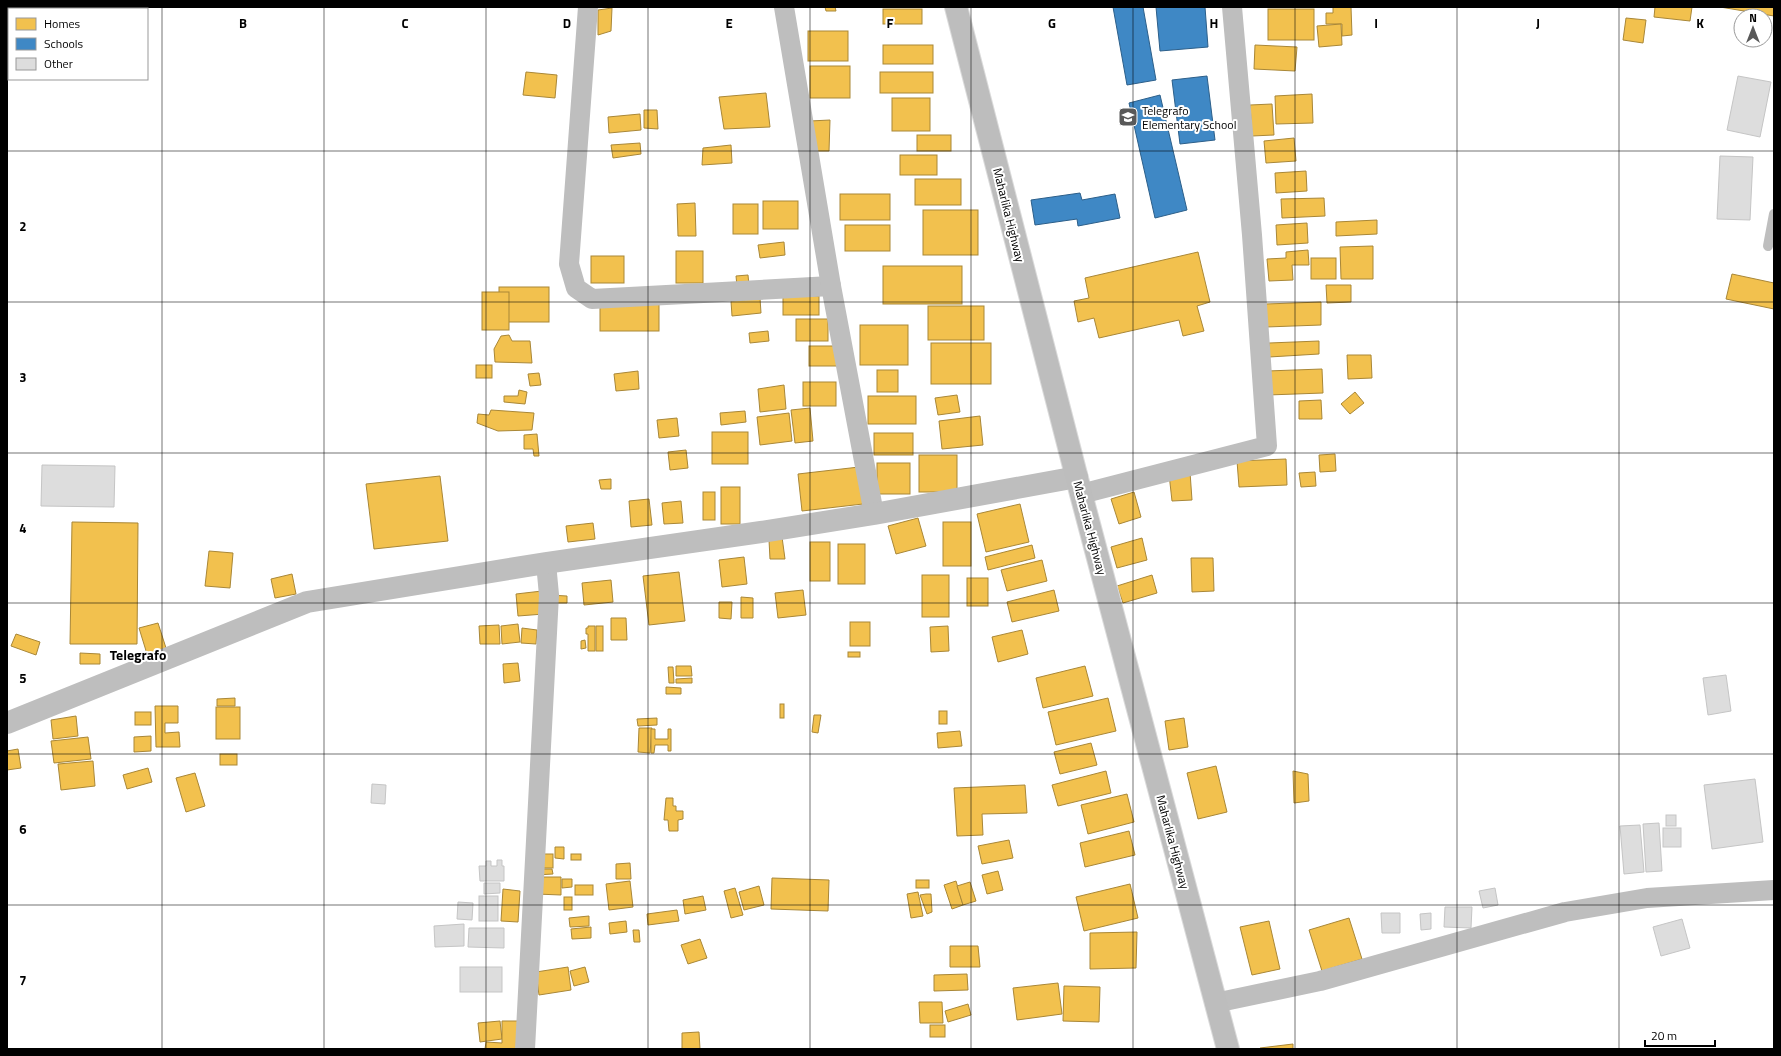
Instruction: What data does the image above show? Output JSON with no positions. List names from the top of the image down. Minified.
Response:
{"streets":{"highway":["Maharlika Highway"]},"districts":["Telegrafo"],"places":{"school or university":["Telegrafo Elementary School"]},"legend":["Homes","Schools","Other"],"scale_bar":"20 m","north":"top","grid":{"columns":["B","C","D","E","F","G","H","I","J","K"],"rows":["2","3","4","5","6","7"]}}
